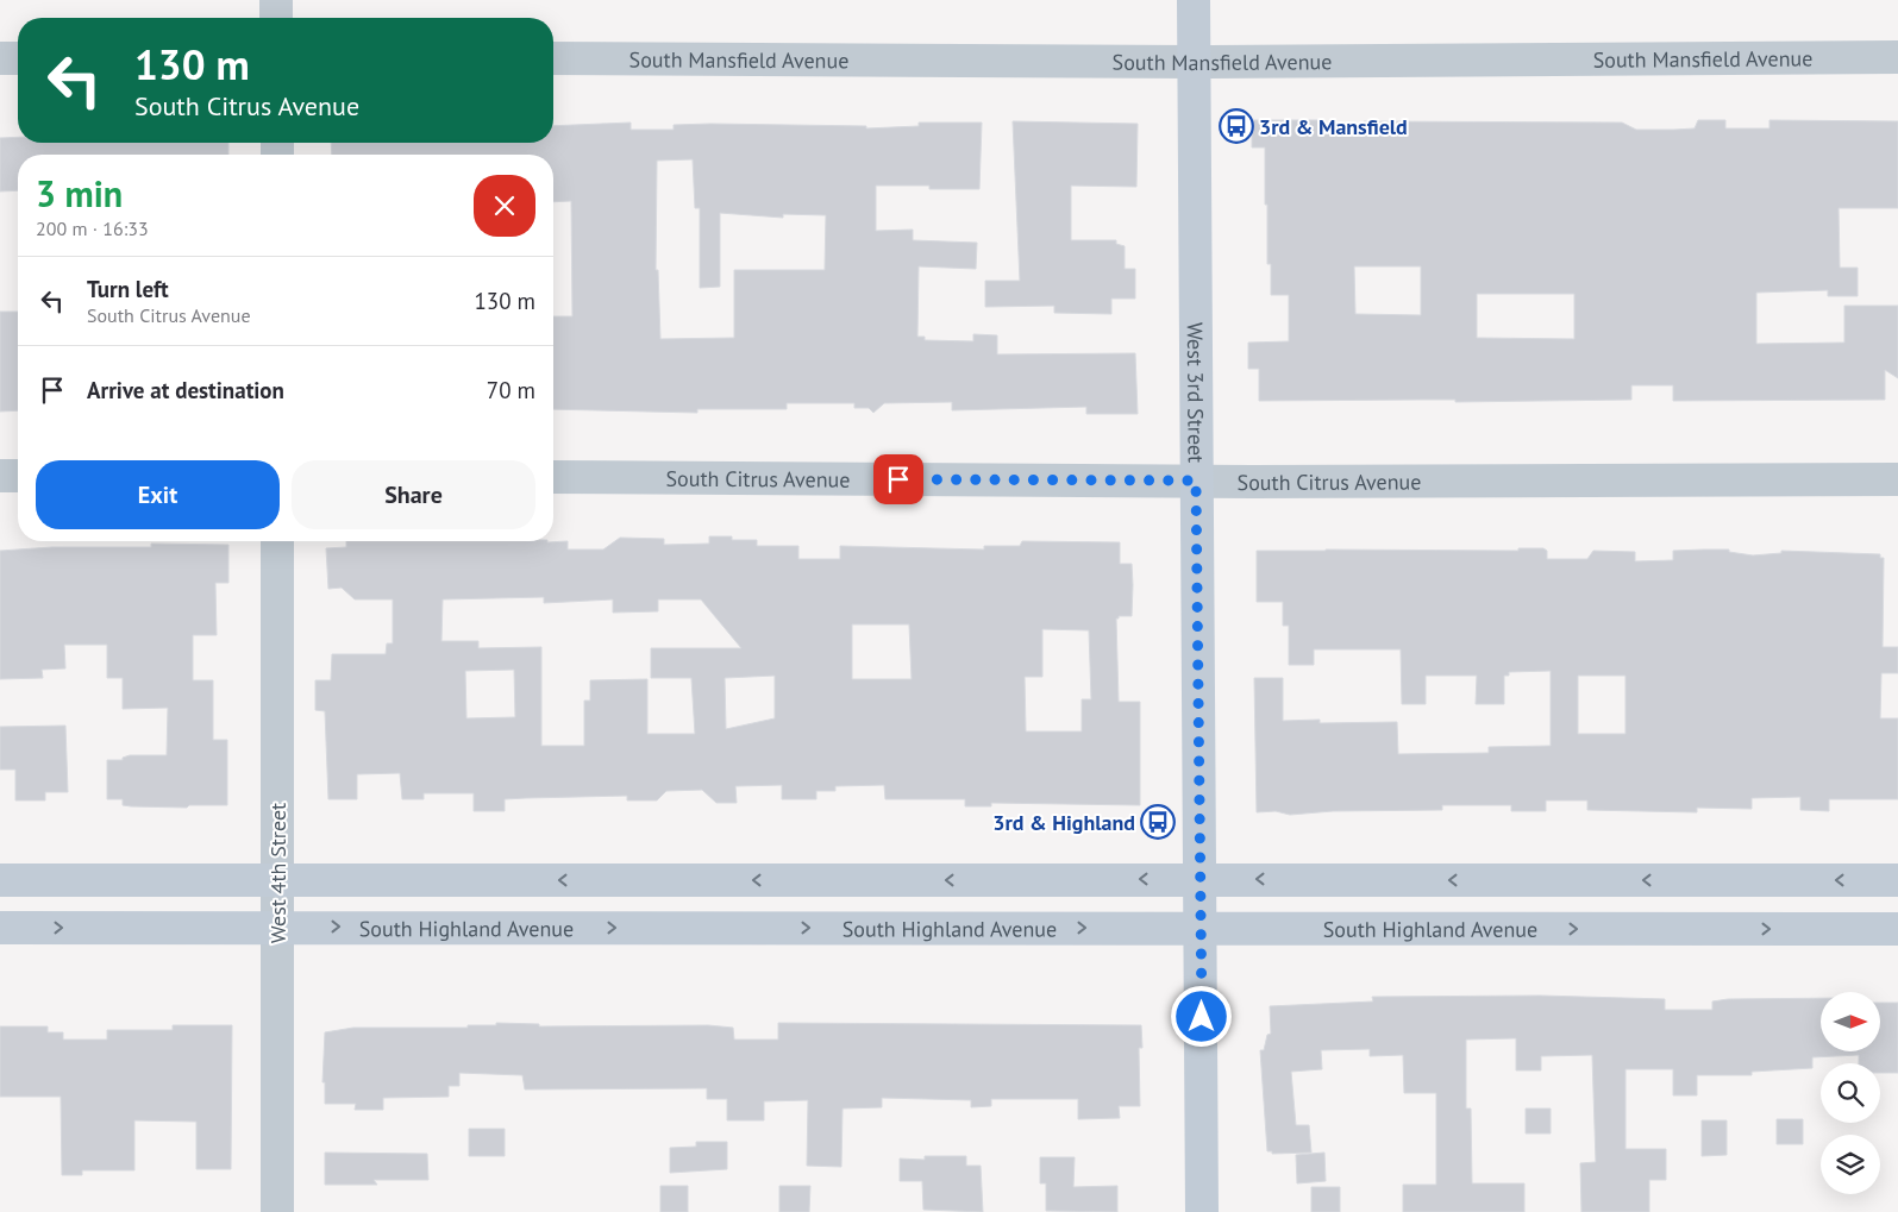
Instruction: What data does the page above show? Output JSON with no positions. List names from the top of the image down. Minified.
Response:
{"streets":{"main road":["West 3rd Street","South Highland Avenue"],"street":["South Mansfield Avenue","South Citrus Avenue","West 4th Street"]},"crossings":[["South Mansfield Avenue","West 3rd Street"],["West 3rd Street","South Citrus Avenue"],["West 3rd Street","South Highland Avenue"],["West 4th Street","South Highland Avenue"]],"places":{"bus stop":["3rd & Mansfield","3rd & Highland"]},"north":"right","page":{"turn":["130 m","South Citrus Avenue"],"heading":["3 min","200 m · 16:33"],"list":[{"name":"Turn left","note":"South Citrus Avenue","value":"130 m"},{"name":"Arrive at destination","value":"70 m"}],"buttons":["Exit","Share"]}}
